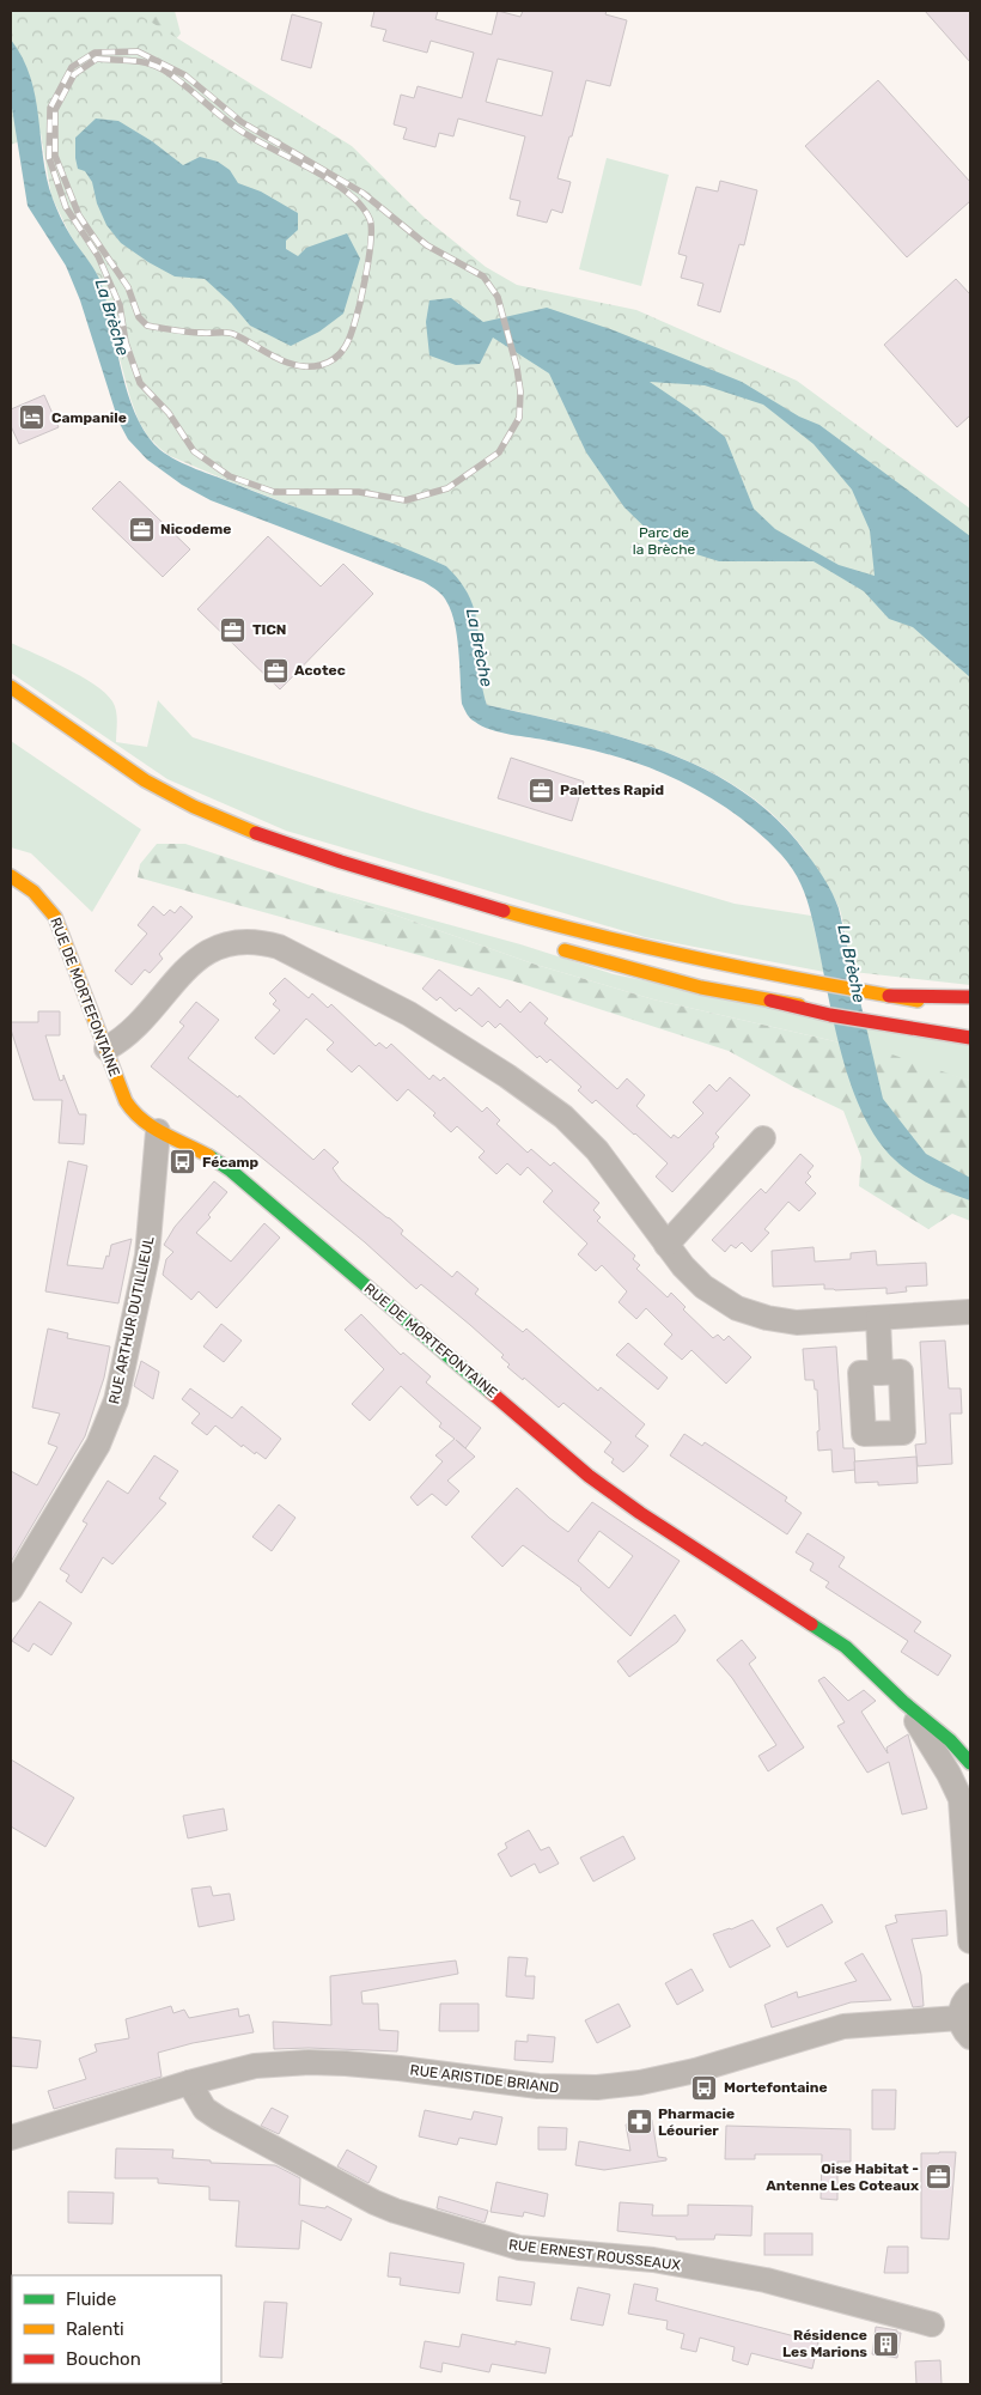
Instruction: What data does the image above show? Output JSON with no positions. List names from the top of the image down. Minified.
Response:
{"streets":{"main road":["RUE DE MORTEFONTAINE"],"street":["RUE ARTHUR DUTILLIEUL","RUE ARISTIDE BRIAND","RUE ERNEST ROUSSEAUX"]},"crossings":[["RUE DE MORTEFONTAINE","RUE ARTHUR DUTILLIEUL"],["RUE ARISTIDE BRIAND","RUE ERNEST ROUSSEAUX"]],"water":["La Brèche"],"parks":["Parc de la Brèche"],"places":{"hotel":["Campanile"],"office":["Nicodeme","TICN","Acotec","Palettes Rapid","Oise Habitat - Antenne Les Coteaux"],"bus stop":["Fécamp","Mortefontaine"],"pharmacy":["Pharmacie Léourier"],"building":["Résidence Les Marions"]},"legend":["Fluide","Ralenti","Bouchon"]}
